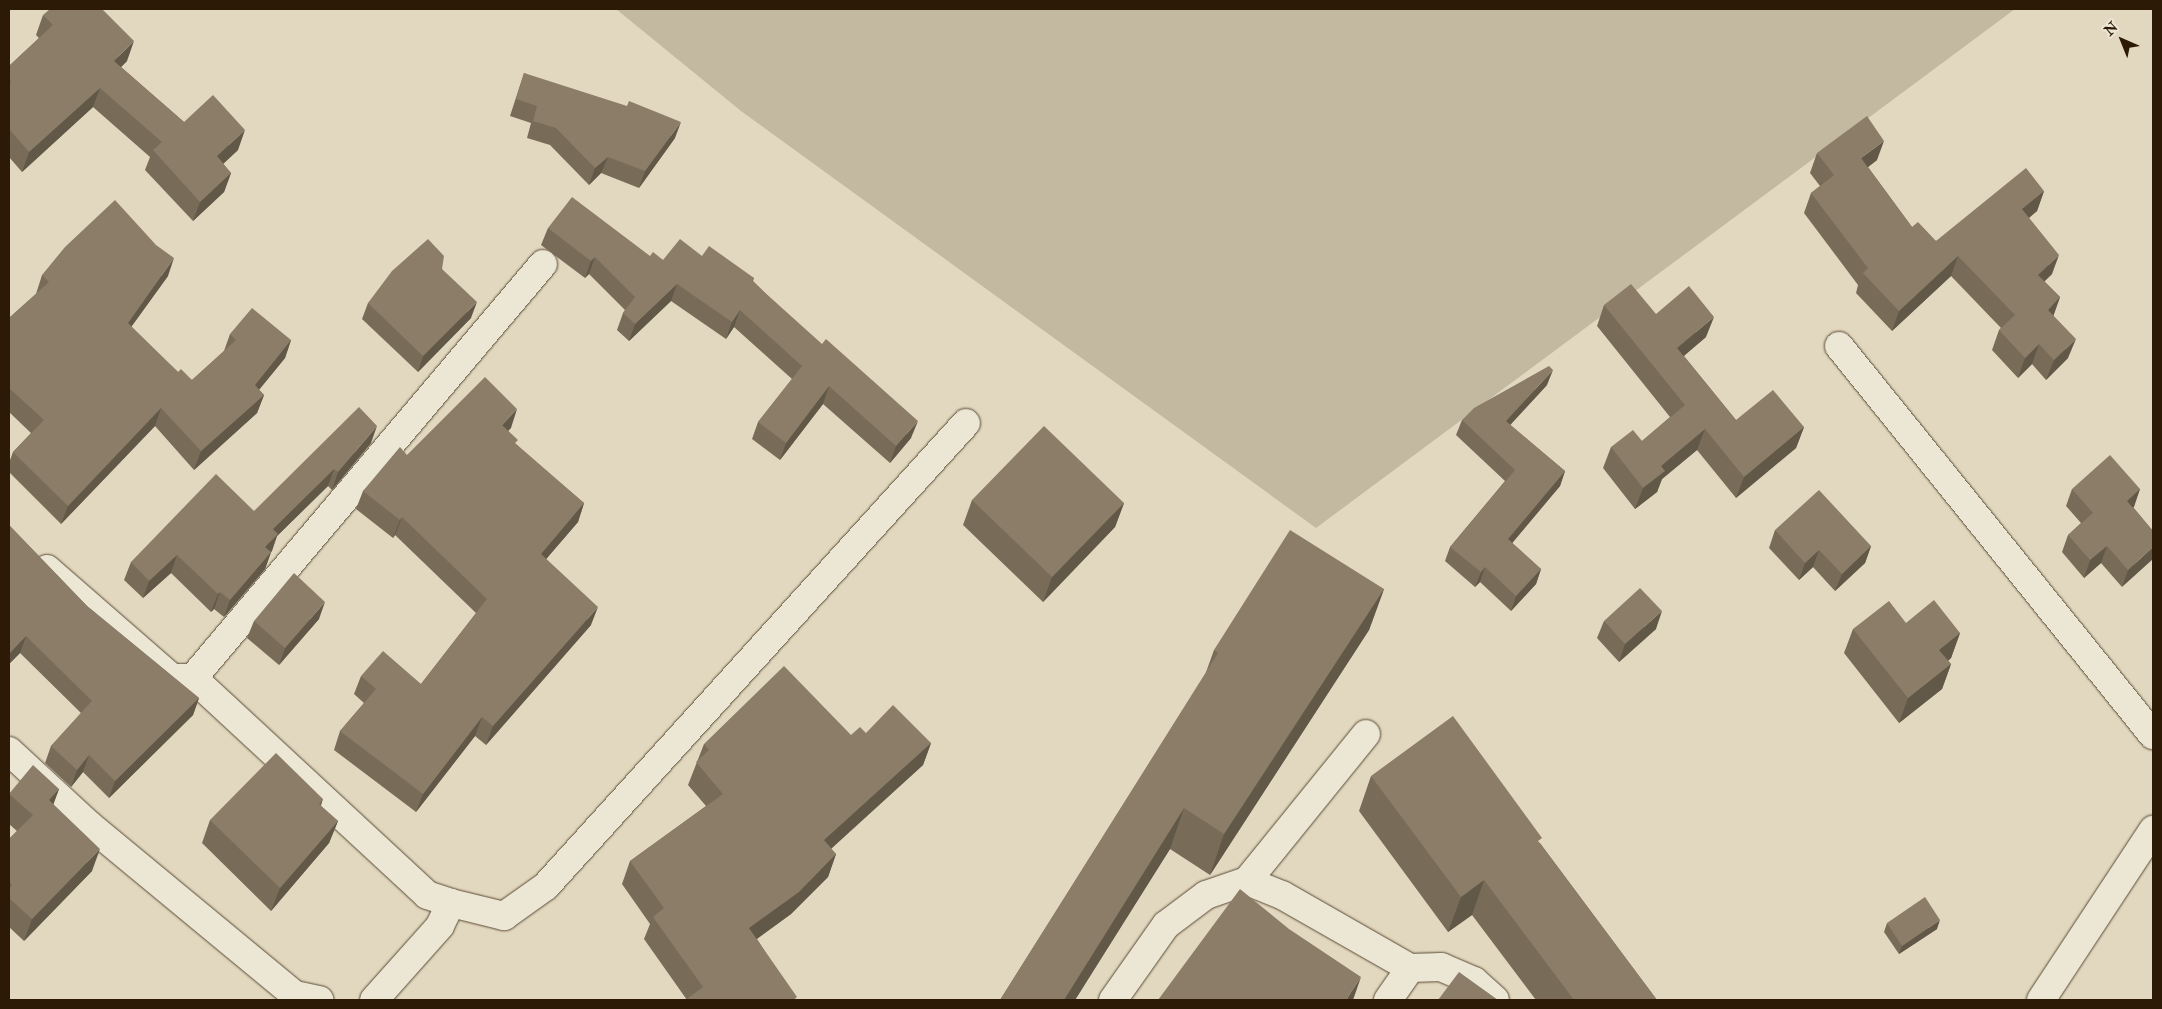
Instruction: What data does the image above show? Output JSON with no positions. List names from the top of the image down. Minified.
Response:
{"north":"top left"}
